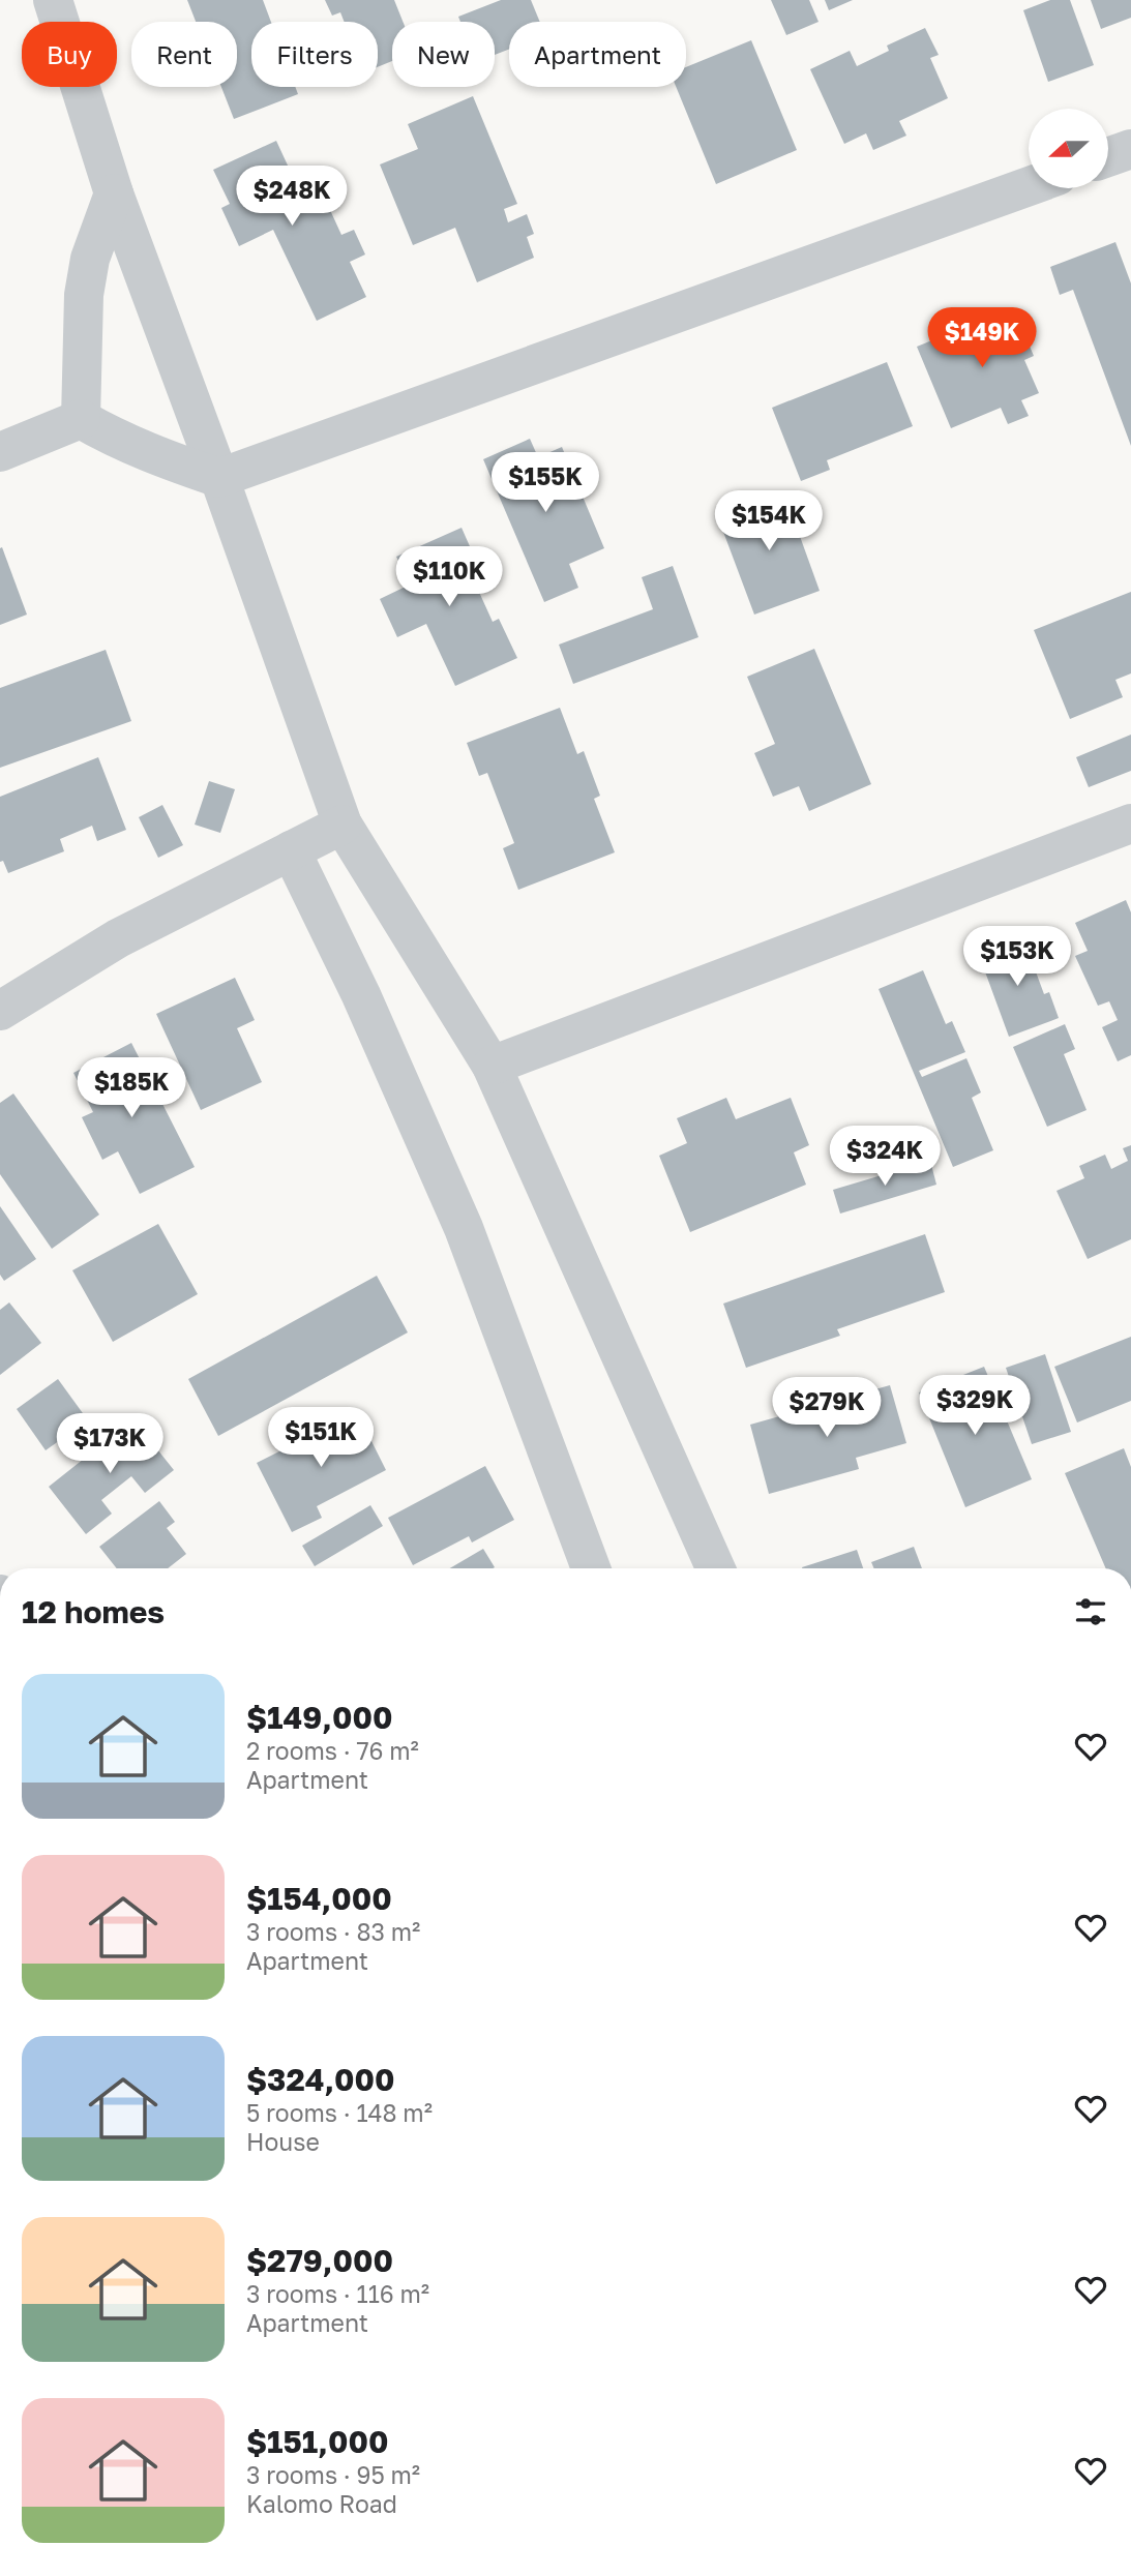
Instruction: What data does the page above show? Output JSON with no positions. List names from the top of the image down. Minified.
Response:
{"north":"left","page":{"chip":["Buy","Rent","Filters","New","Apartment"],"price":["$248K","$149K","$155K","$154K","$110K","$153K","$185K","$324K","$329K","$279K","$151K","$173K"],"heading":"12 homes","list":[{"name":"$149,000","note":"2 rooms · 76 m² · Apartment"},{"name":"$154,000","note":"3 rooms · 83 m² · Apartment"},{"name":"$324,000","note":"5 rooms · 148 m² · House"},{"name":"$279,000","note":"3 rooms · 116 m² · Apartment"},{"name":"$151,000","note":"3 rooms · 95 m² · Kalomo Road"}]}}
